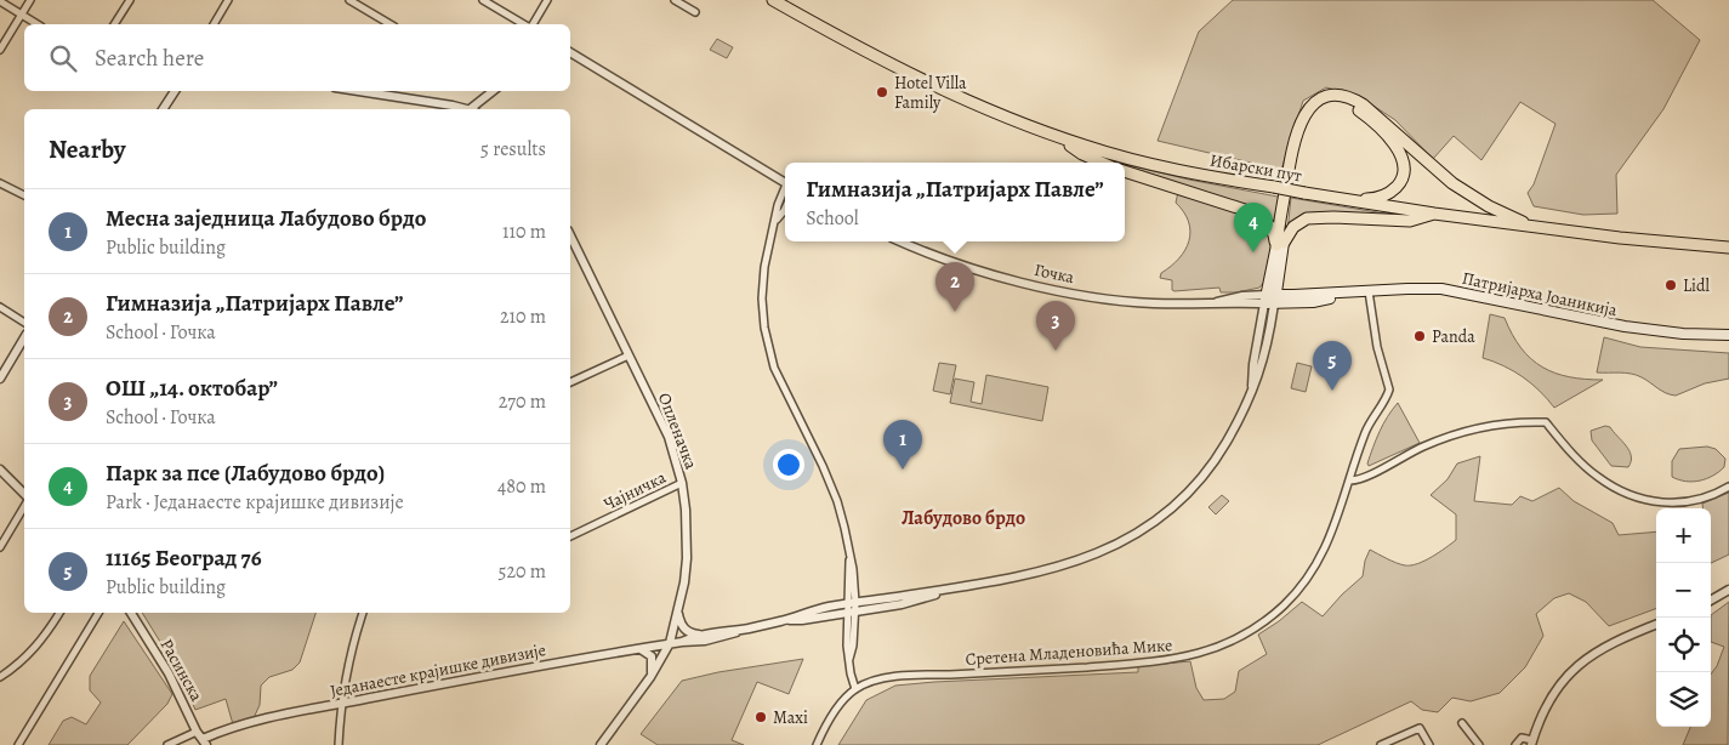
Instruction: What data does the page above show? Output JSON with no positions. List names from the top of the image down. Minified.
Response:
{"streets":{"main road":["Ибарски пут","Патријарха Јоаникија","Једанаесте крајишке дивизије"],"street":["Гочка","Опленачка","Чајничка","Сретена Младеновића Мике","Расинска"]},"crossings":[["Гочка","Патријарха Јоаникија"],["Гочка","Једанаесте крајишке дивизије"],["Патријарха Јоаникија","Сретена Младеновића Мике"],["Патријарха Јоаникија","Једанаесте крајишке дивизије"],["Опленачка","Чајничка"],["Опленачка","Једанаесте крајишке дивизије"],["Расинска","Једанаесте крајишке дивизије"]],"districts":["Лабудово брдо"],"places":["Hotel Villa Family","Lidl","Panda","Maxi"],"page":{"search":"Search here","heading":["Nearby","5 results"],"popup":["Гимназија „Патријарх Павле”","School"],"list":[{"mark":"1","name":"Месна заједница Лабудово брдо","note":"Public building","value":"110 m"},{"mark":"2","name":"Гимназија „Патријарх Павле”","note":"School · Гочка","value":"210 m"},{"mark":"3","name":"ОШ „14. октобар”","note":"School · Гочка","value":"270 m"},{"mark":"4","name":"Парк за псе (Лабудово брдо)","note":"Park · Једанаесте крајишке дивизије","value":"480 m"},{"mark":"5","name":"11165 Београд 76","note":"Public building","value":"520 m"}],"pins":["4","2","3","5","1"],"map_buttons":["+","−"]}}
